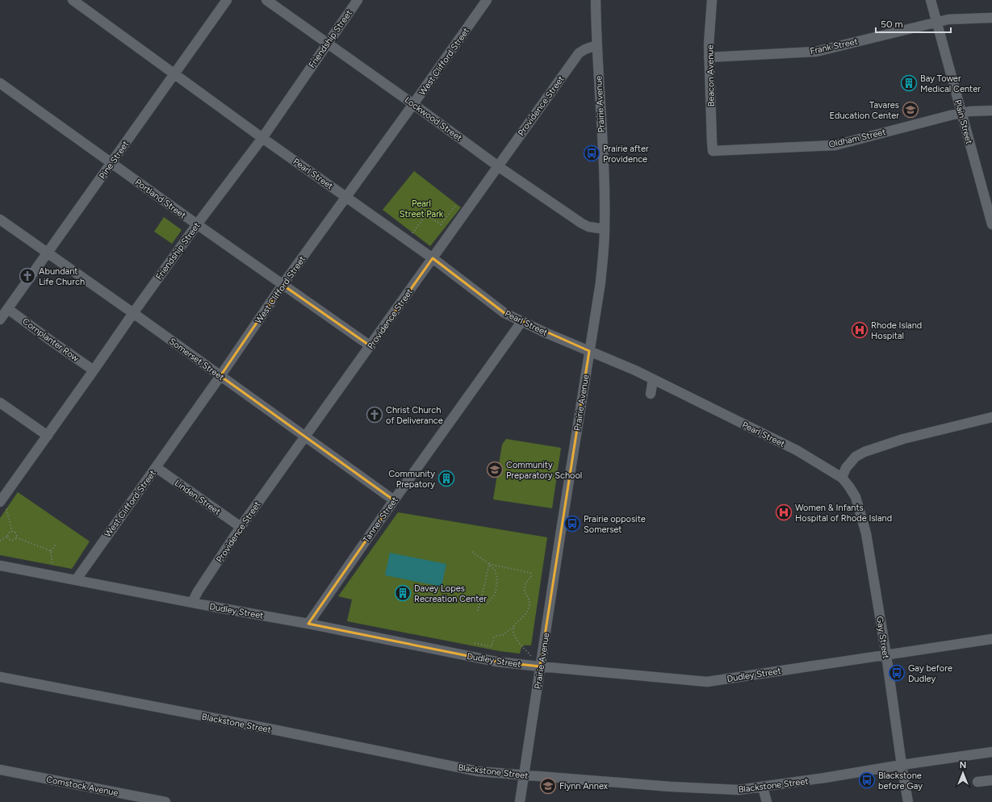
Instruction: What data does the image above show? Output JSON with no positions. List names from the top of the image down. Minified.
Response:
{"streets":{"street":["Friendship Street","Frank Street","West Clifford Street","Beacon Avenue","Prairie Avenue","Providence Street","Lockwood Street","Plain Street","Oldham Street","Pine Street","Pearl Street","Portland Street","Cornplanter Row","Somerset Street","Linden Street","Tanner Street","Dudley Street","Gay Street","Blackstone Street","Comstock Avenue"]},"crossings":[["Friendship Street","Lockwood Street"],["Friendship Street","Pearl Street"],["Friendship Street","Portland Street"],["Friendship Street","Cornplanter Row"],["Friendship Street","Somerset Street"],["Frank Street","Beacon Avenue"],["Frank Street","Plain Street"],["West Clifford Street","Lockwood Street"],["West Clifford Street","Pearl Street"],["West Clifford Street","Portland Street"],["West Clifford Street","Somerset Street"],["West Clifford Street","Linden Street"],["West Clifford Street","Dudley Street"],["Beacon Avenue","Oldham Street"],["Prairie Avenue","Providence Street"],["Prairie Avenue","Lockwood Street"],["Prairie Avenue","Pearl Street"],["Prairie Avenue","Dudley Street"],["Prairie Avenue","Blackstone Street"],["Providence Street","Lockwood Street"],["Providence Street","Pearl Street"],["Providence Street","Portland Street"],["Providence Street","Somerset Street"],["Providence Street","Linden Street"],["Providence Street","Dudley Street"],["Plain Street","Oldham Street"],["Pine Street","Pearl Street"],["Pine Street","Portland Street"],["Pine Street","Cornplanter Row"],["Pine Street","Somerset Street"],["Pearl Street","Tanner Street"],["Pearl Street","Gay Street"],["Somerset Street","Tanner Street"],["Tanner Street","Dudley Street"],["Dudley Street","Gay Street"],["Gay Street","Blackstone Street"]],"parks":["Pearl Street Park"],"places":{"building":["Bay Tower Medical Center","Community Prepatory","Davey Lopes Recreation Center"],"school or university":["Tavares Education Center","Community Preparatory School","Flynn Annex"],"bus stop":["Prairie after Providence","Prairie opposite Somerset","Gay before Dudley","Blackstone before Gay"],"church":["Abundant Life Church","Christ Church of Deliverance"],"hospital":["Rhode Island Hospital","Women & Infants Hospital of Rhode Island"]},"scale_bar":"50 m","north":"top"}
